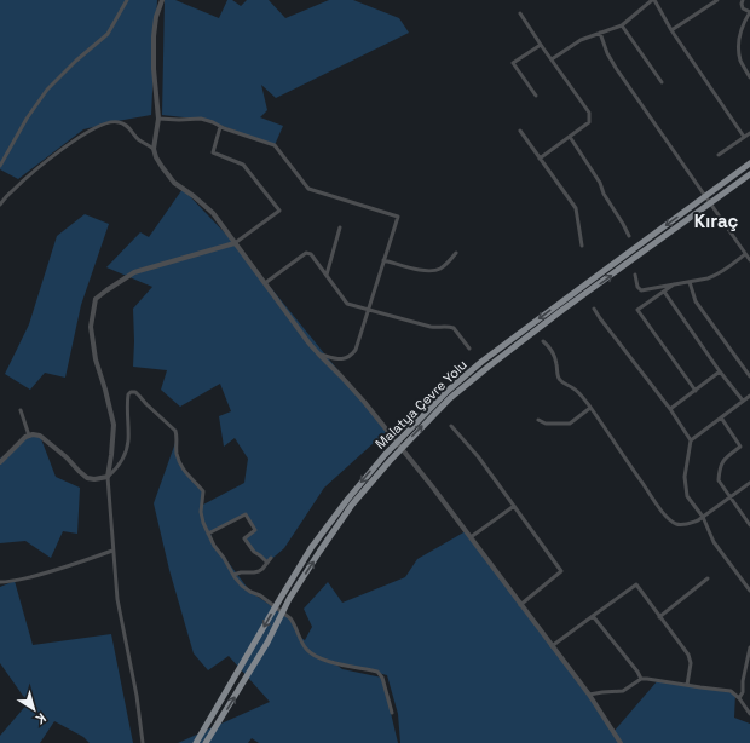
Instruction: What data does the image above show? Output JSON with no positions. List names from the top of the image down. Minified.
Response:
{"streets":{"highway":["Malatya Çevre Yolu"]},"districts":["Kıraç"],"north":"bottom right"}
